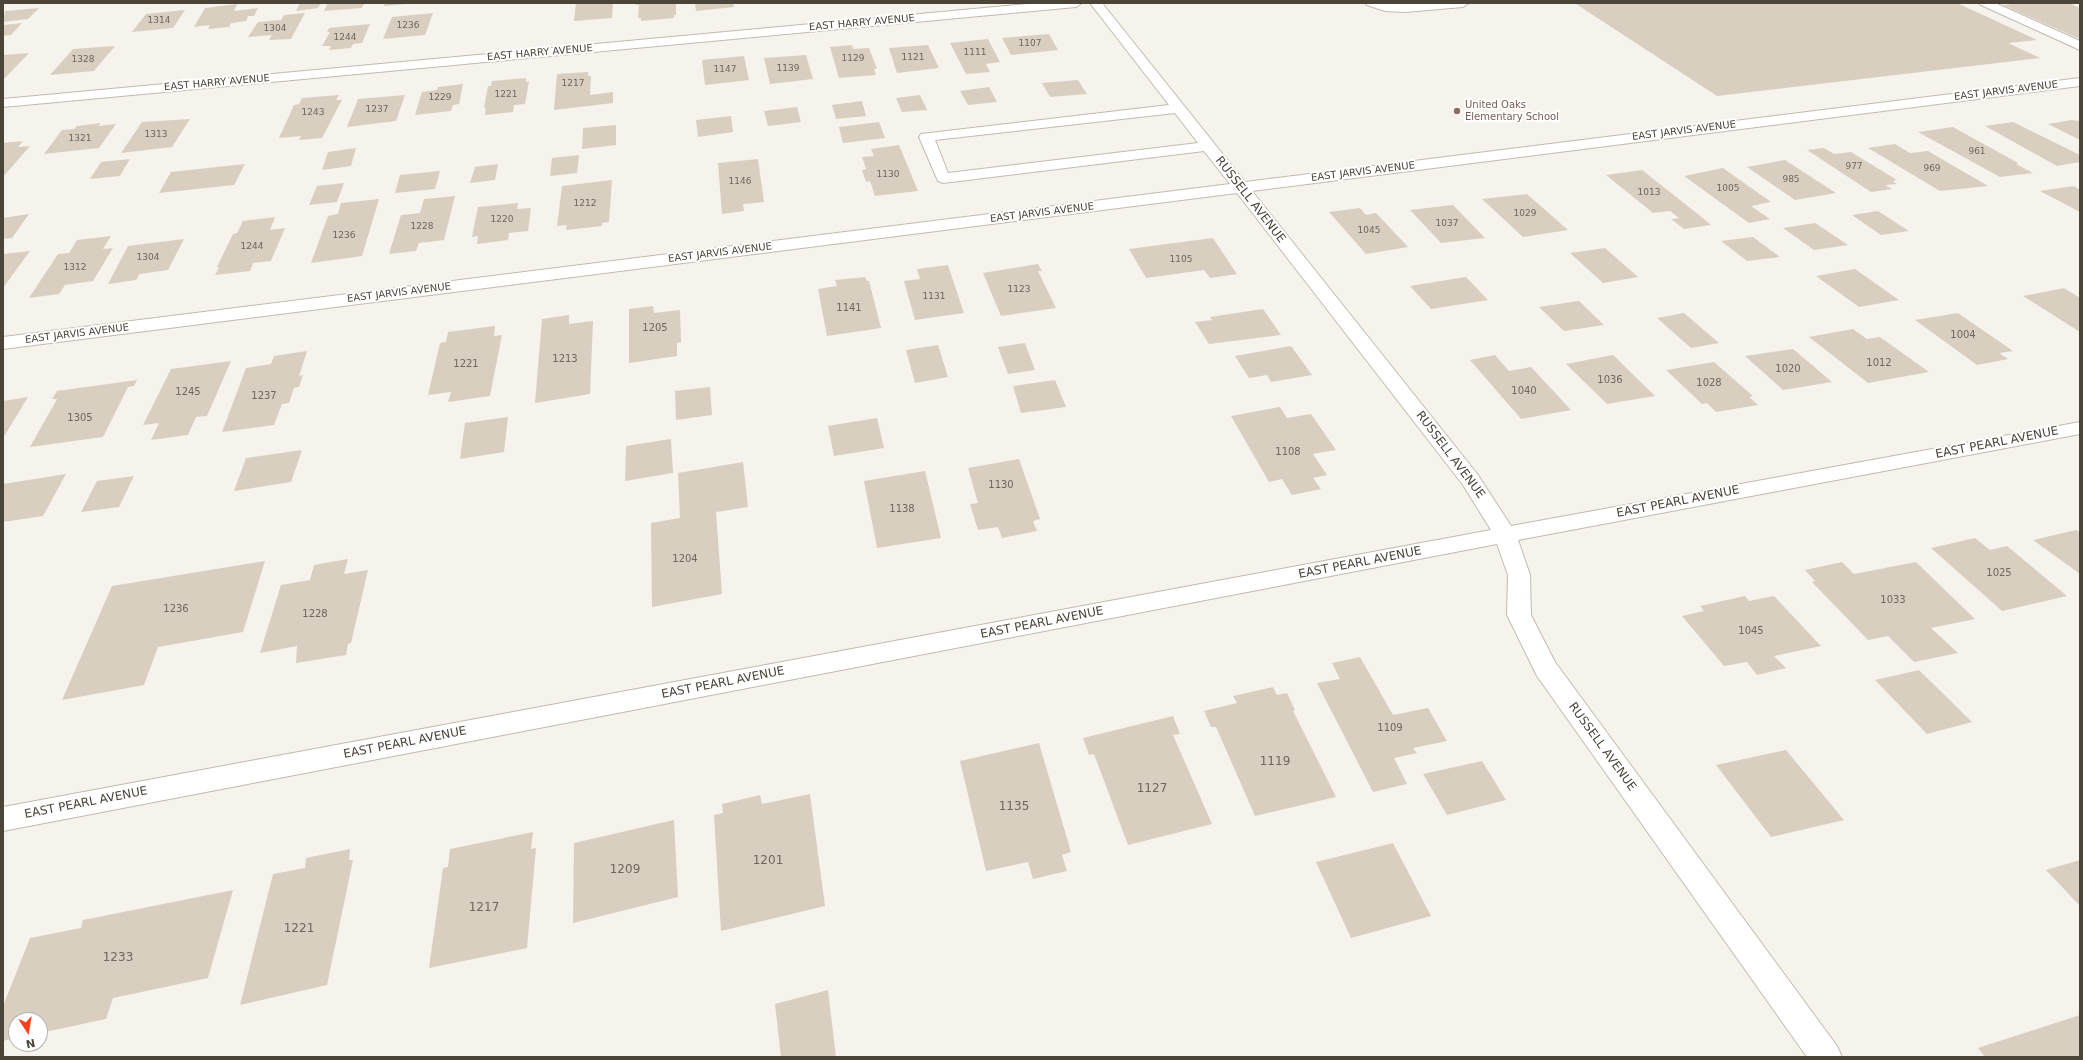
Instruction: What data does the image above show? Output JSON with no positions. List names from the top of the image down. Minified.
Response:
{"streets":{"street":["EAST HARRY AVENUE","EAST JARVIS AVENUE","RUSSELL AVENUE","EAST PEARL AVENUE"]},"crossings":[["EAST JARVIS AVENUE","RUSSELL AVENUE"],["RUSSELL AVENUE","EAST PEARL AVENUE"]],"places":["United Oaks Elementary School"],"house_numbers":["1314","1236","1304","1244","1107","1111","1121","1129","1328","1139","1147","1217","1221","1229","1237","1243","1313","1321","961","977","969","1130","985","1146","1005","1013","1212","1029","1220","1037","1228","1045","1236","1244","1304","1105","1312","1123","1131","1141","1205","1004","1213","1012","1221","1020","1036","1028","1040","1245","1237","1305","1108","1130","1138","1204","1025","1033","1236","1228","1045","1109","1119","1127","1135","1201","1209","1217","1221","1233"],"north":"bottom"}
